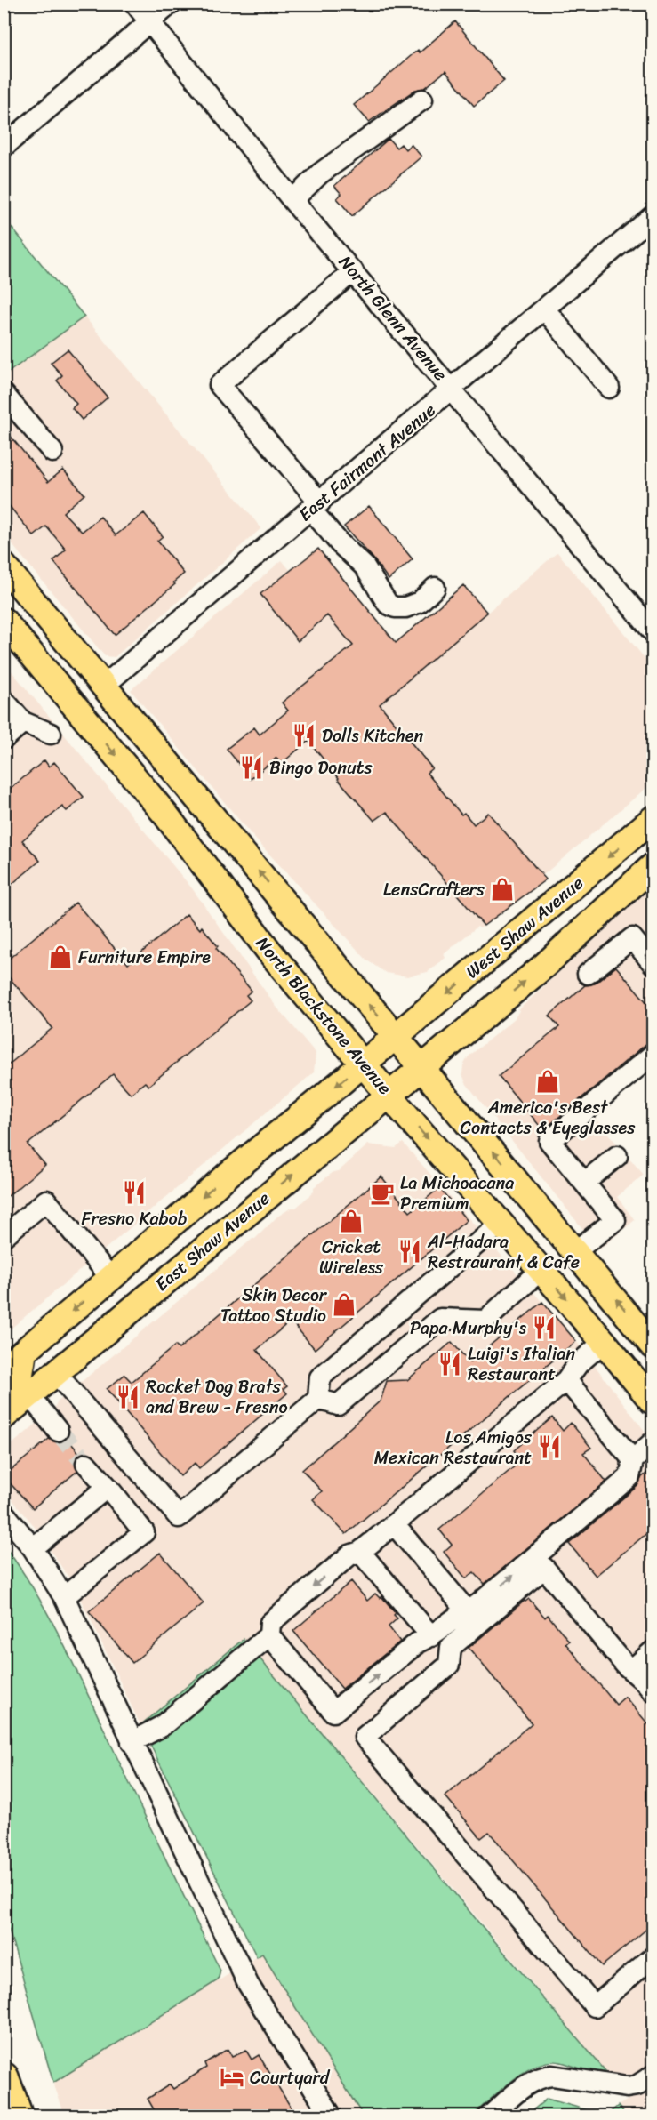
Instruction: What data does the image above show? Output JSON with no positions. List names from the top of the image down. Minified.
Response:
{"streets":{"main road":["West Shaw Avenue","North Blackstone Avenue","East Shaw Avenue"],"street":["North Glenn Avenue","East Fairmont Avenue"]},"crossings":[["North Glenn Avenue","East Fairmont Avenue"],["North Blackstone Avenue","East Shaw Avenue"]],"places":{"restaurant":["Dolls Kitchen","Bingo Donuts","Fresno Kabob","Al-Hadara Restraurant & Cafe","Papa Murphy's","Luigi's Italian Restaurant","Rocket Dog Brats and Brew - Fresno","Los Amigos Mexican Restaurant"],"shop":["LensCrafters","Furniture Empire","America's Best Contacts & Eyeglasses","Cricket Wireless","Skin Decor Tattoo Studio"],"cafe":["La Michoacana Premium"],"hotel":["Courtyard"]}}
